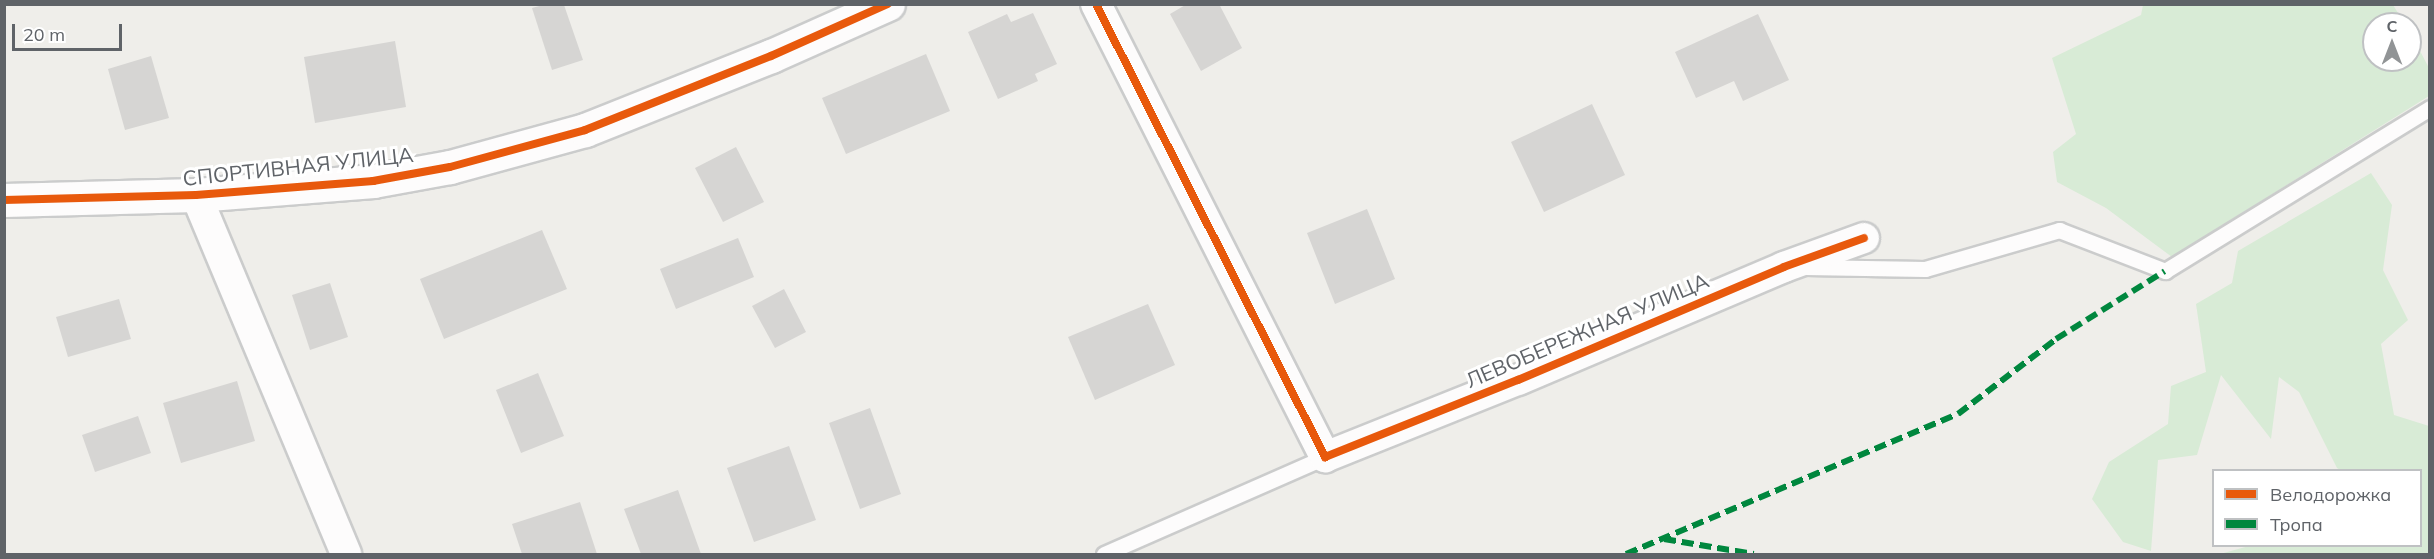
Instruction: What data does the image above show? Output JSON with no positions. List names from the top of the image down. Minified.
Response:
{"streets":{"street":["СПОРТИВНАЯ УЛИЦА","ЛЕВОБЕРЕЖНАЯ УЛИЦА"]},"legend":["Велодорожка","Тропа"],"scale_bar":"20 m","north":"top"}
